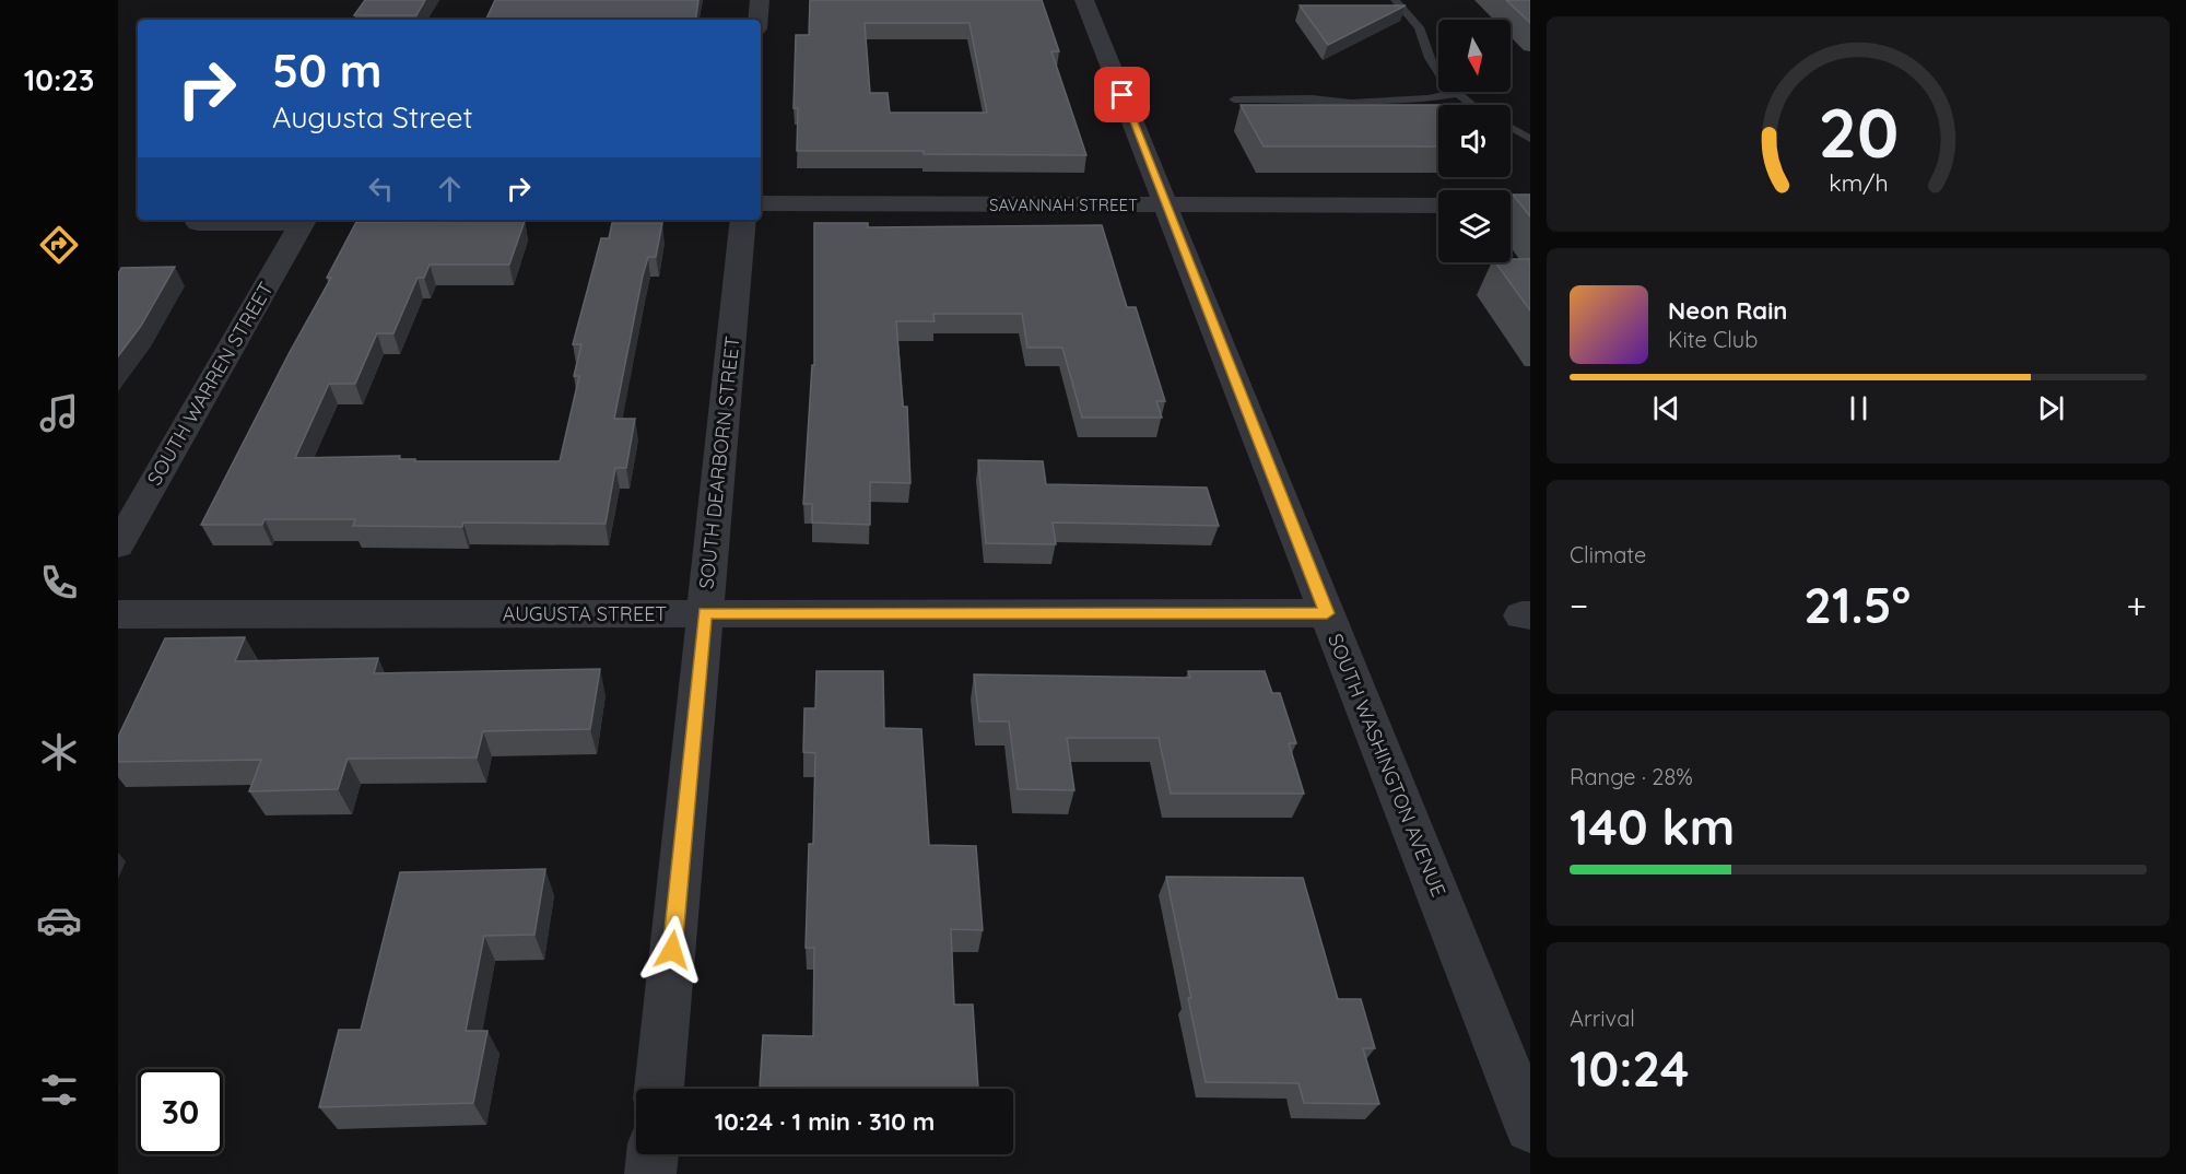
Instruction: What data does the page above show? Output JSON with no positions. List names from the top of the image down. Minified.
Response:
{"streets":{"street":["SAVANNAH STREET","SOUTH WARREN STREET","SOUTH DEARBORN STREET","AUGUSTA STREET","SOUTH WASHINGTON AVENUE"]},"crossings":[["SAVANNAH STREET","SOUTH WASHINGTON AVENUE"],["SOUTH DEARBORN STREET","AUGUSTA STREET"],["AUGUSTA STREET","SOUTH WASHINGTON AVENUE"]],"north":"bottom","page":{"tabs":"10:23","turn":["50 m","Augusta Street"],"song":["Neon Rain","Kite Club"],"tile":["Climate",["Range · 28%","140 km"],["Arrival","10:24"]],"heat":["−","21.5°","+"],"limit":"30","trip":"10:24 · 1 min · 310 m","gauge":["20","km/h"]}}
